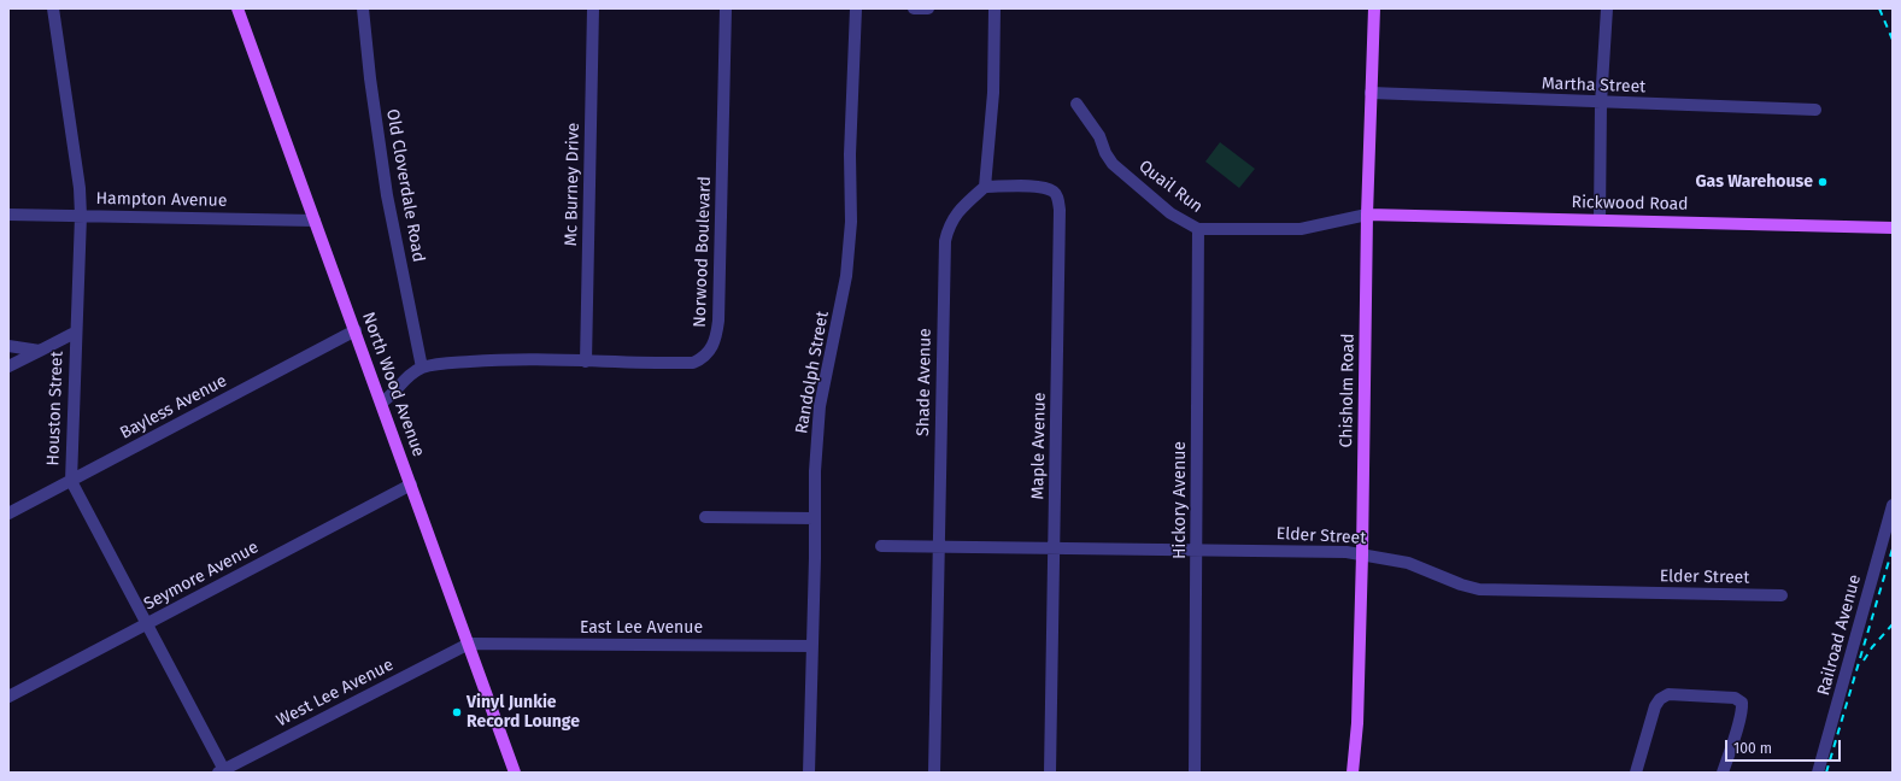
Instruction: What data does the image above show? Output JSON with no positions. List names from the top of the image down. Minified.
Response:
{"streets":{"main road":["Rickwood Road","North Wood Avenue","Chisholm Road"],"street":["Martha Street","Mc Burney Drive","Old Cloverdale Road","Quail Run","Hampton Avenue","Norwood Boulevard","Randolph Street","Shade Avenue","Bayless Avenue","Houston Street","Maple Avenue","Hickory Avenue","Elder Street","Seymore Avenue","East Lee Avenue","Railroad Avenue","West Lee Avenue"]},"crossings":[["Martha Street","Chisholm Road"],["Mc Burney Drive","Norwood Boulevard"],["Old Cloverdale Road","Norwood Boulevard"],["Quail Run","Rickwood Road"],["Quail Run","Chisholm Road"],["Quail Run","Hickory Avenue"],["Hampton Avenue","North Wood Avenue"],["Hampton Avenue","Houston Street"],["Rickwood Road","Chisholm Road"],["Randolph Street","East Lee Avenue"],["Shade Avenue","Maple Avenue"],["Shade Avenue","Elder Street"],["North Wood Avenue","Bayless Avenue"],["North Wood Avenue","Seymore Avenue"],["North Wood Avenue","East Lee Avenue"],["North Wood Avenue","West Lee Avenue"],["Chisholm Road","Elder Street"],["Bayless Avenue","Houston Street"],["Houston Street","Seymore Avenue"],["Houston Street","West Lee Avenue"],["Maple Avenue","Elder Street"],["Hickory Avenue","Elder Street"],["East Lee Avenue","West Lee Avenue"]],"places":["Gas Warehouse","Vinyl Junkie Record Lounge"],"scale_bar":"100 m"}
